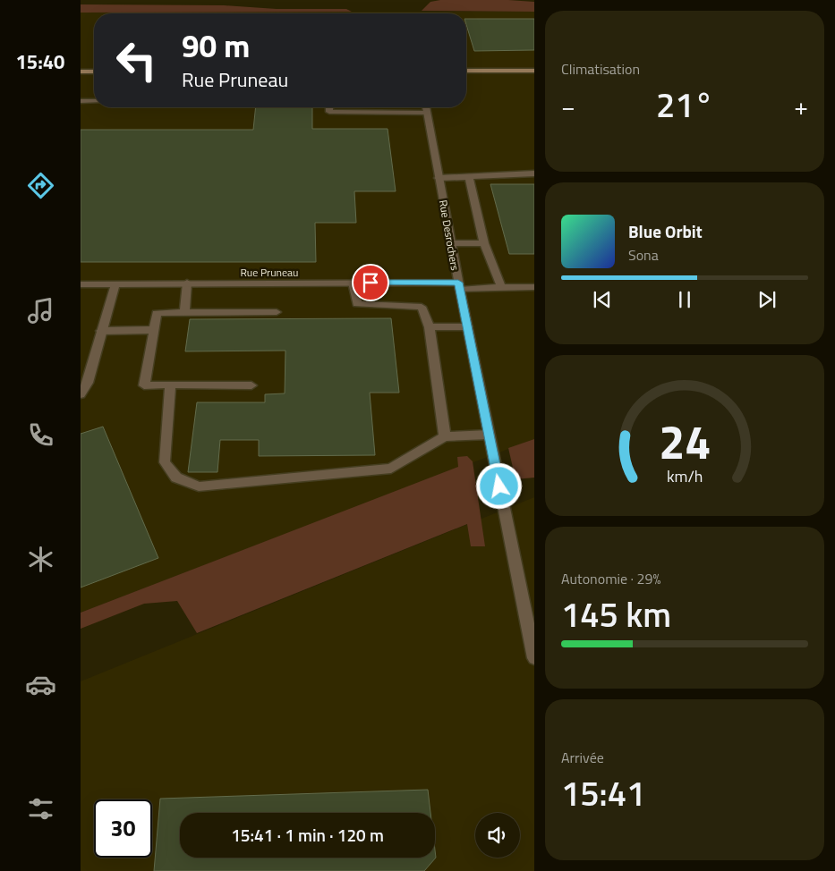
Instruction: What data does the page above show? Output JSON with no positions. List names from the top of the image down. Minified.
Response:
{"streets":{"street":["Rue Desrochers","Rue Pruneau"]},"crossings":[["Rue Desrochers","Rue Pruneau"]],"page":{"tabs":"15:40","tile":["Climatisation",["Autonomie · 29%","145 km"],["Arrivée","15:41"]],"turn":["90 m","Rue Pruneau"],"heat":["−","21°","+"],"song":["Blue Orbit","Sona"],"limit":"30","trip":"15:41 · 1 min · 120 m","gauge":["24","km/h"]}}
